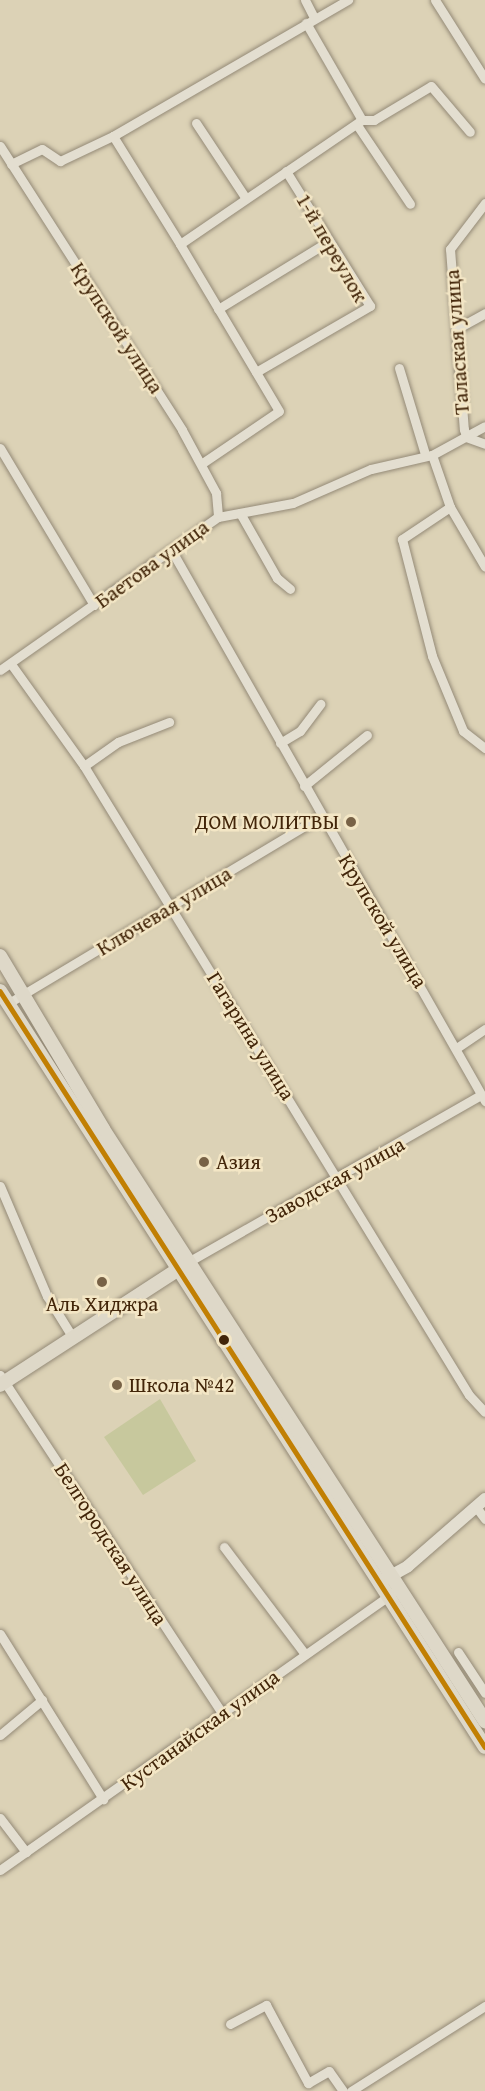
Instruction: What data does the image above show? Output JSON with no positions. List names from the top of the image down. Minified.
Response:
{"streets":{"street":["1-й переулок","Крупской улица","Талаская улица","Баетова улица","Ключевая улица","Гагарина улица","Заводская улица","Белгородская улица","Кустанайская улица"]},"crossings":[["Крупской улица","Баетова улица"],["Крупской улица","Ключевая улица"],["Крупской улица","Заводская улица"],["Талаская улица","Баетова улица"],["Баетова улица","Гагарина улица"],["Ключевая улица","Гагарина улица"],["Гагарина улица","Заводская улица"],["Белгородская улица","Кустанайская улица"]],"places":["ДОМ МОЛИТВЫ","Азия","Аль Хиджра","Школа №42"]}
